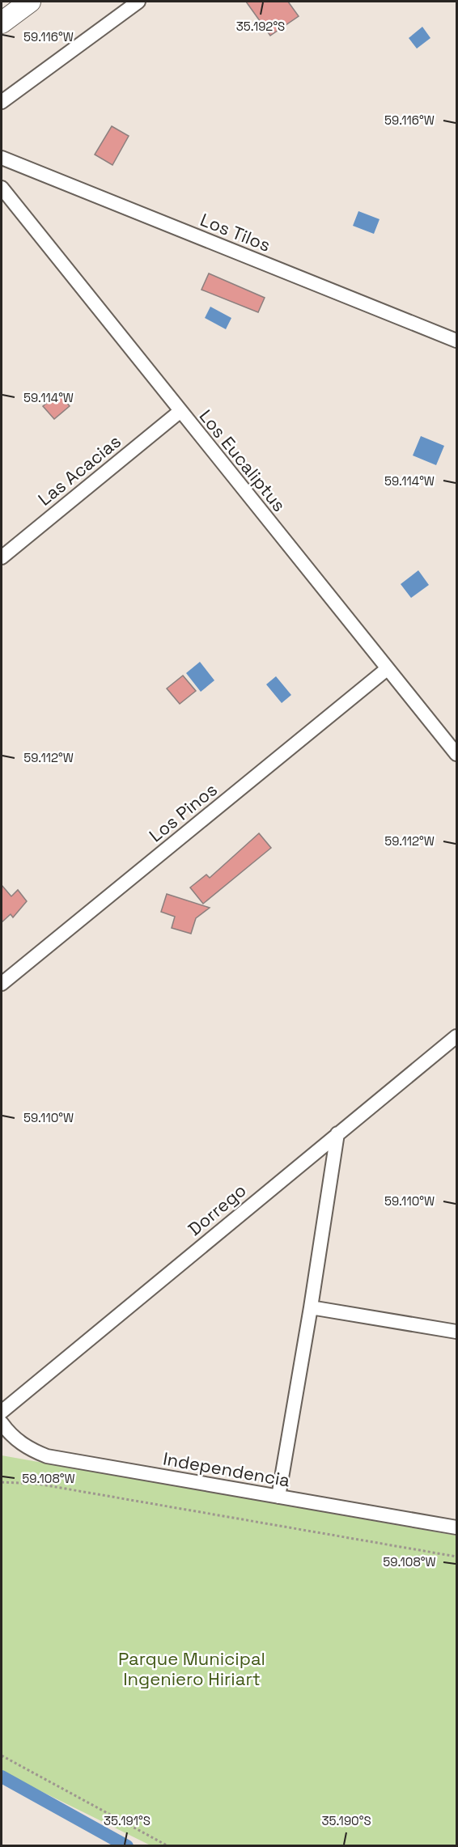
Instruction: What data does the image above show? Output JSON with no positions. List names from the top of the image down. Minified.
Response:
{"streets":{"street":["Los Tilos","Los Eucaliptus","Las Acacias","Los Pinos","Dorrego","Independencia"]},"crossings":[["Los Eucaliptus","Las Acacias"],["Los Eucaliptus","Los Pinos"]],"parks":["Parque Municipal Ingeniero Hiriart"],"coordinates":["35.192°S","59.116°W","59.114°W","59.112°W","59.110°W","59.108°W","35.191°S","35.190°S"]}
